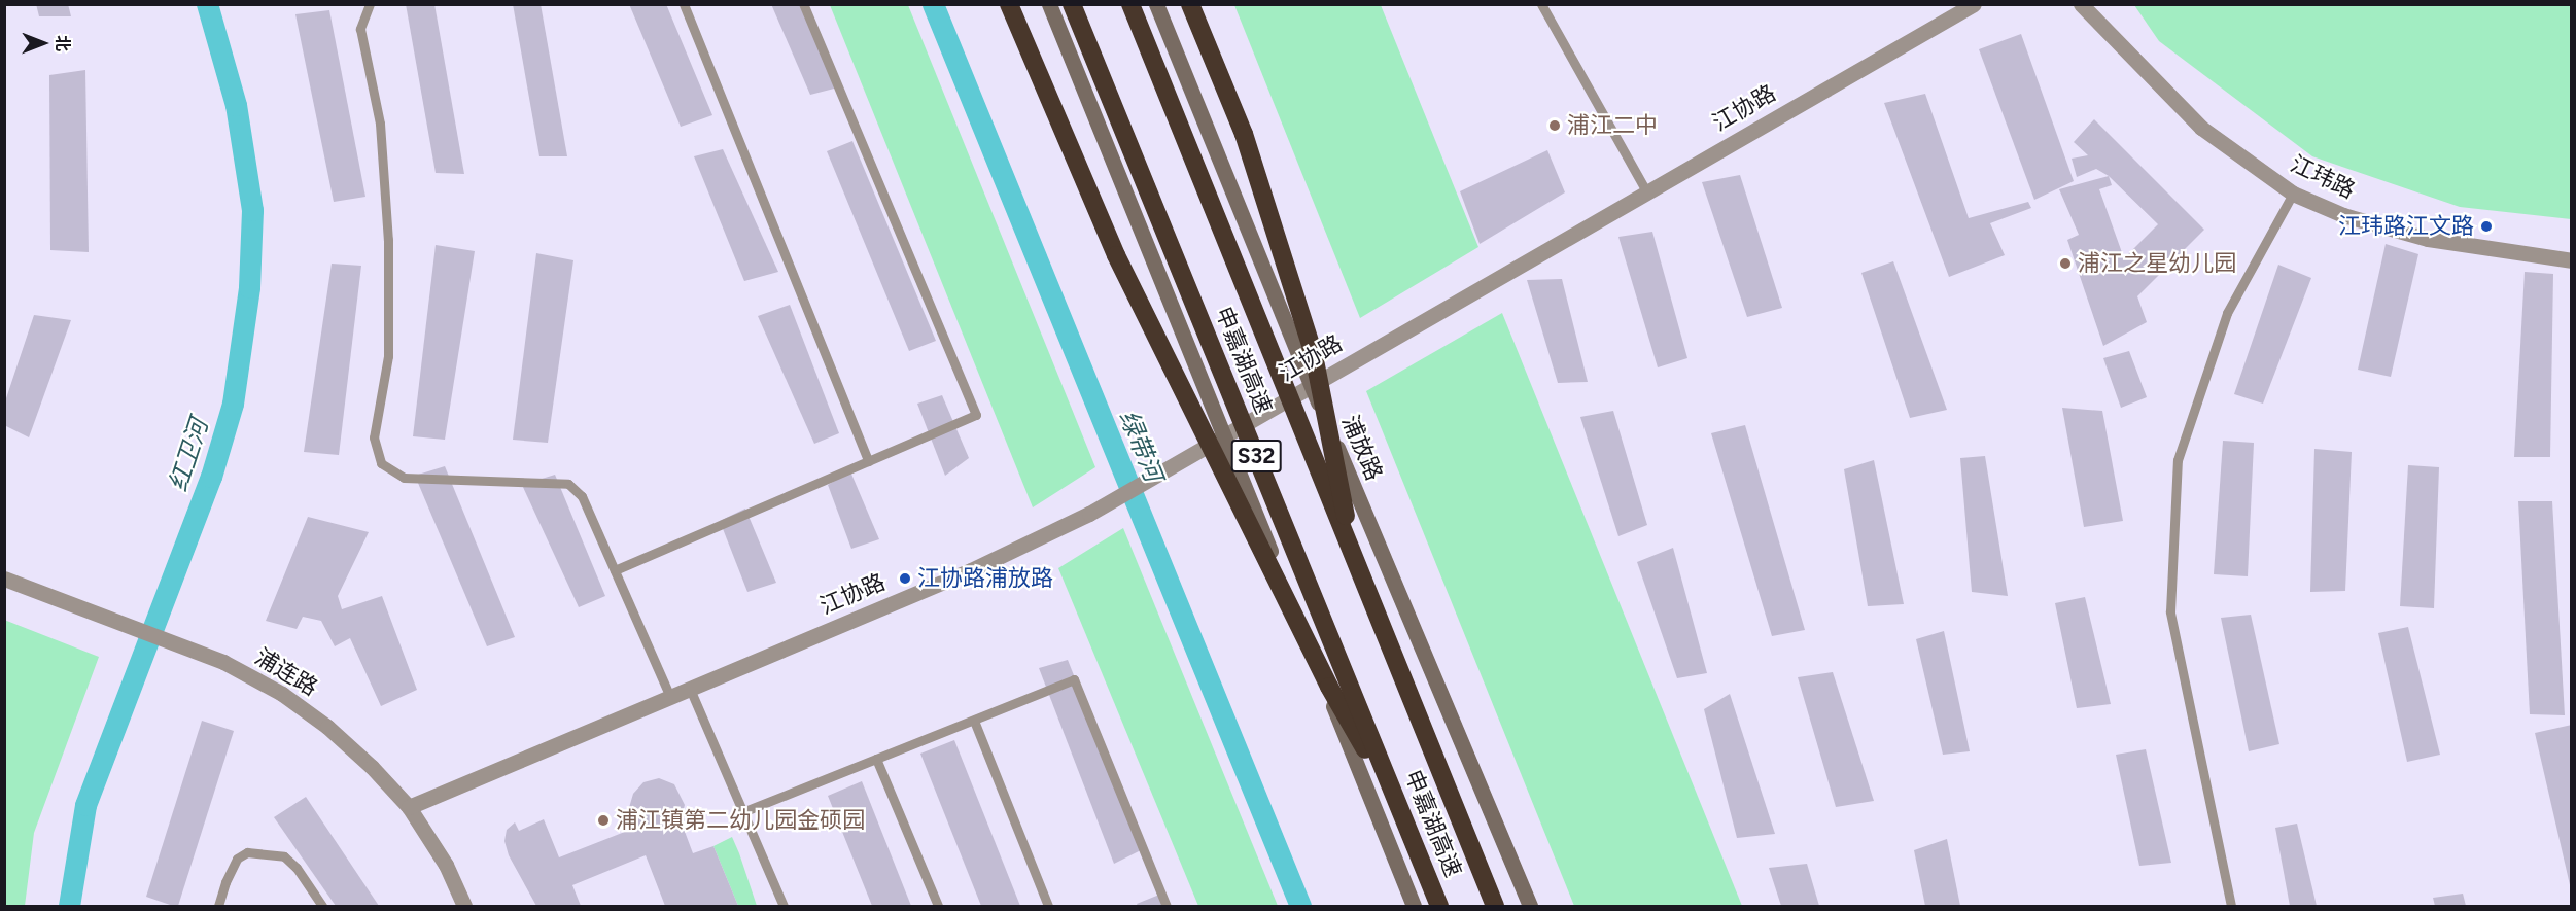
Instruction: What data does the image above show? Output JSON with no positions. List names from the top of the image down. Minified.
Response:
{"streets":{"highway":["申嘉湖高速","S32"],"main road":["浦放路"],"street":["江协路","江玮路","浦连路"]},"crossings":[["江协路","浦放路"],["江协路","浦连路"]],"water":["绿带河","红卫河"],"places":["浦江二中","江玮路江文路","浦江之星幼儿园","江协路浦放路","浦江镇第二幼儿园金硕园"],"north":"right"}
